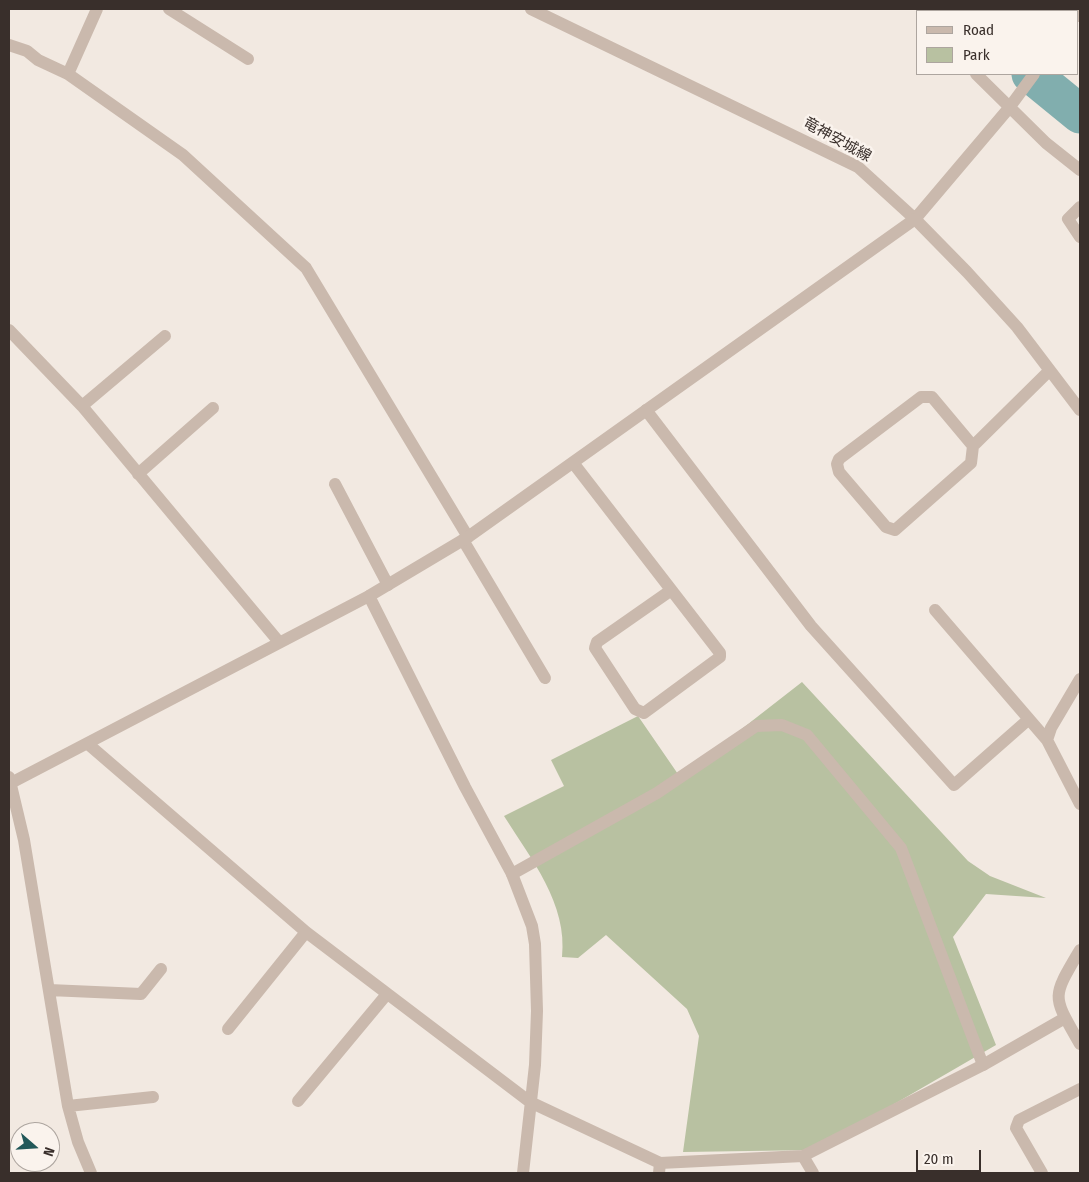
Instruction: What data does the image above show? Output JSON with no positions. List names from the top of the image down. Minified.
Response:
{"streets":{"street":["竜神安城線"]},"legend":["Road","Park"],"scale_bar":"20 m","north":"right"}
